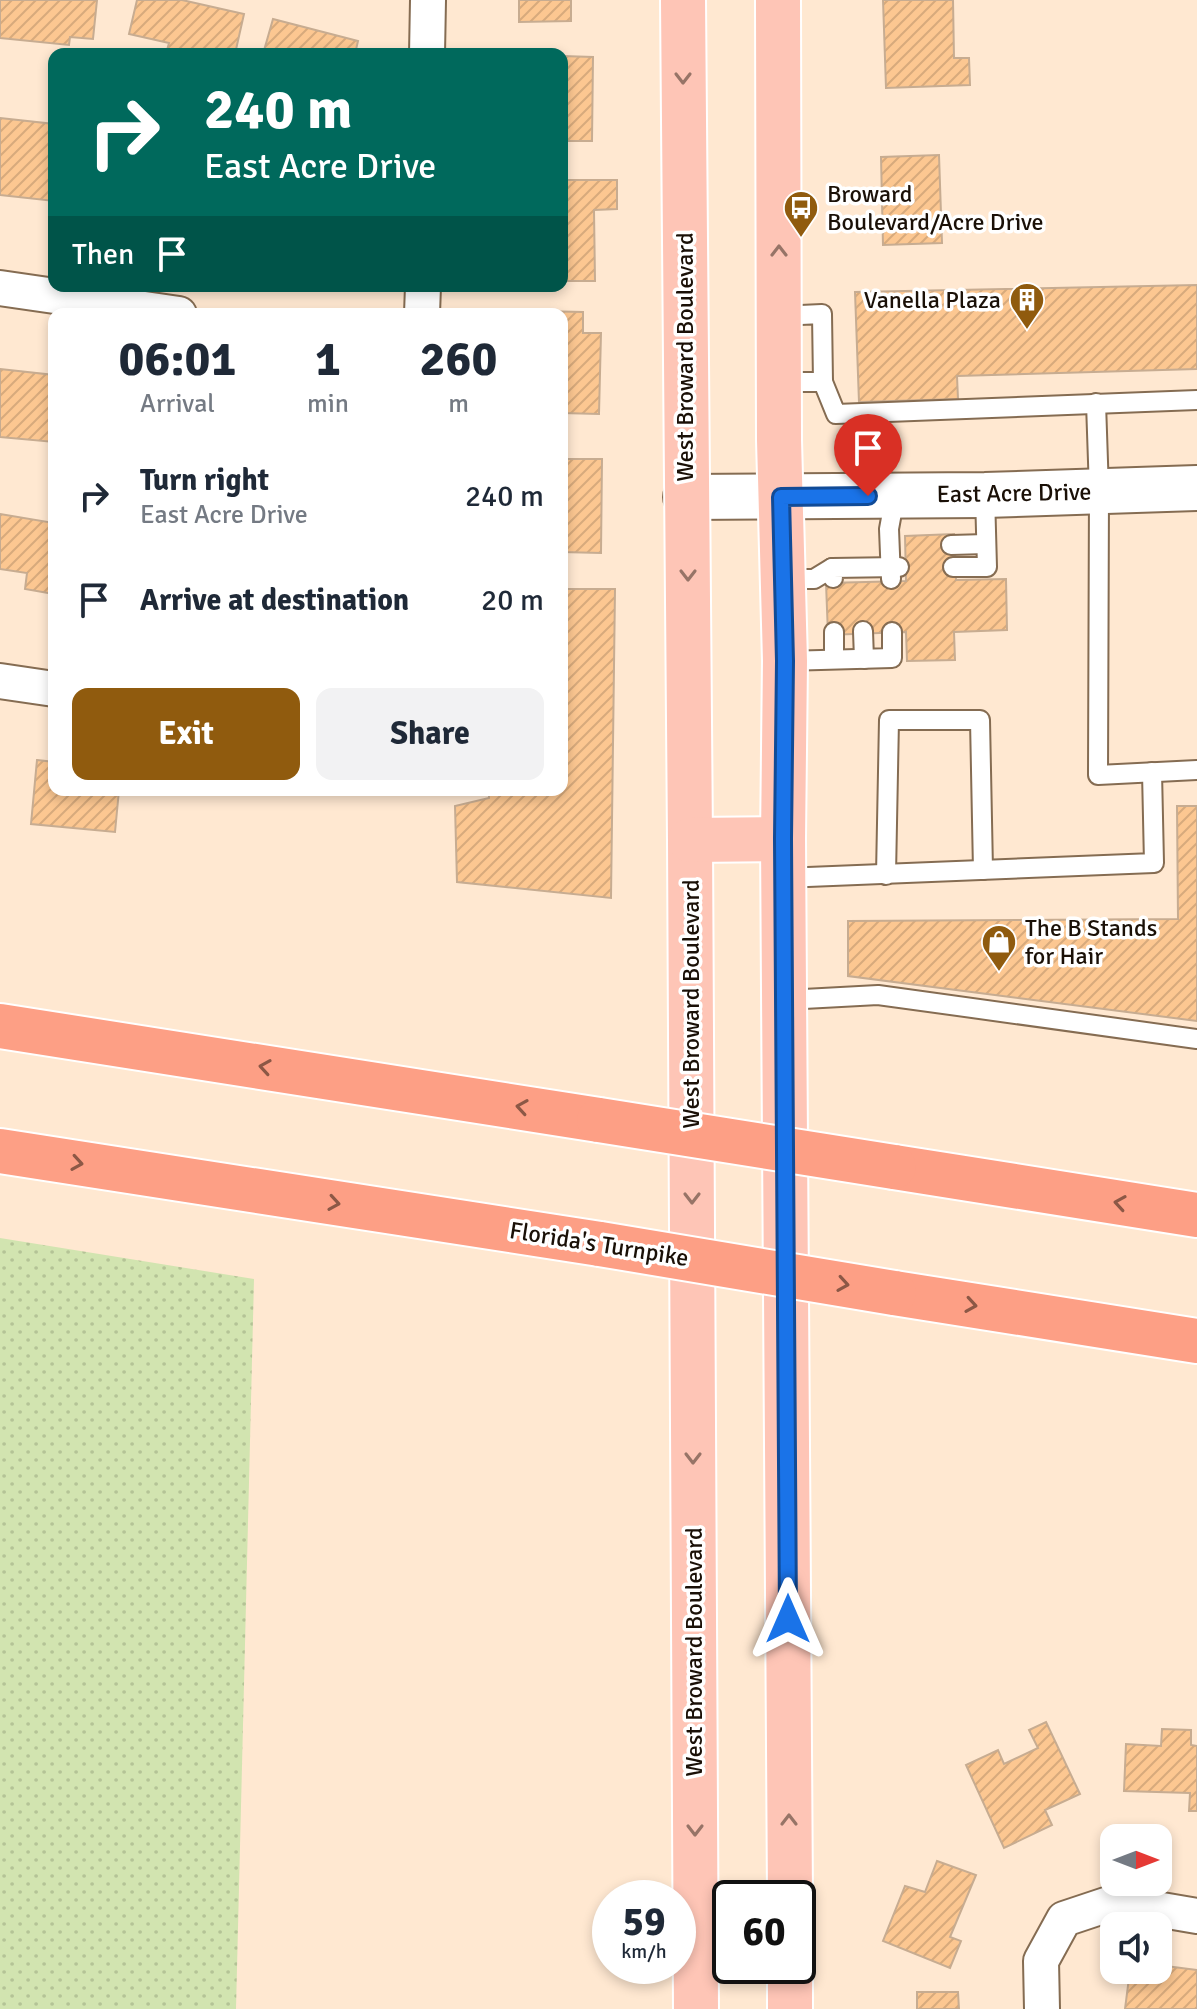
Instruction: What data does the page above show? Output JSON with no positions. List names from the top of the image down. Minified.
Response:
{"streets":{"highway":["Florida's Turnpike"],"main road":["West Broward Boulevard"],"street":["East Acre Drive"]},"crossings":[["West Broward Boulevard","East Acre Drive"]],"places":{"bus stop":["Broward Boulevard/Acre Drive"],"building":["Vanella Plaza"],"shop":["The B Stands for Hair"]},"north":"right","page":{"turn":["240 m","East Acre Drive"],"then":"Then","eta":["06:01","Arrival","1","min","260","m"],"list":[{"name":"Turn right","note":"East Acre Drive","value":"240 m"},{"name":"Arrive at destination","value":"20 m"}],"buttons":["Exit","Share"],"speed":"59 km/h","limit":"60"}}
